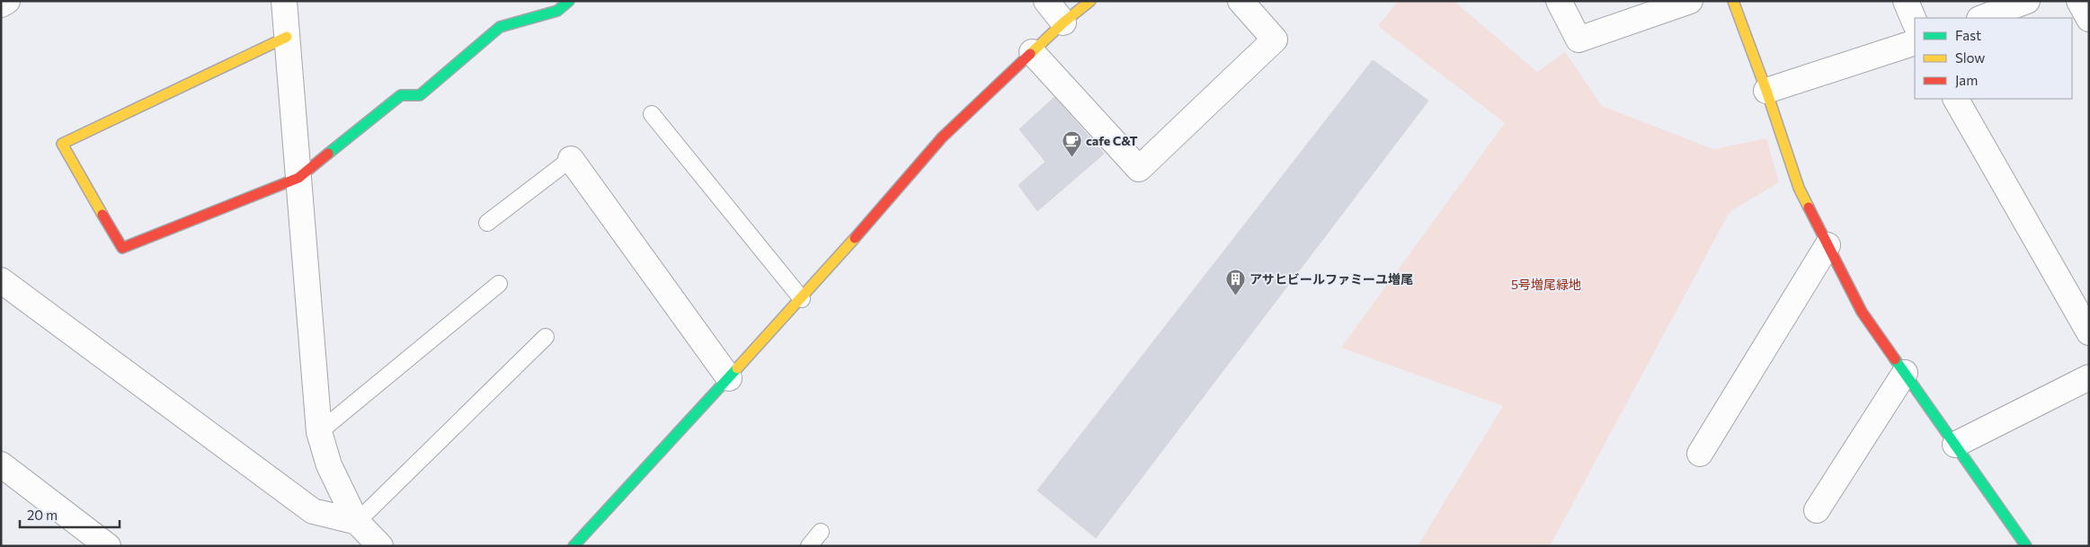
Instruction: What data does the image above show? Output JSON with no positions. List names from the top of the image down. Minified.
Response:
{"parks":["5号増尾緑地"],"places":{"cafe":["cafe C&T"],"building":["アサヒビールファミーユ増尾"]},"legend":["Fast","Slow","Jam"],"scale_bar":"20 m"}
